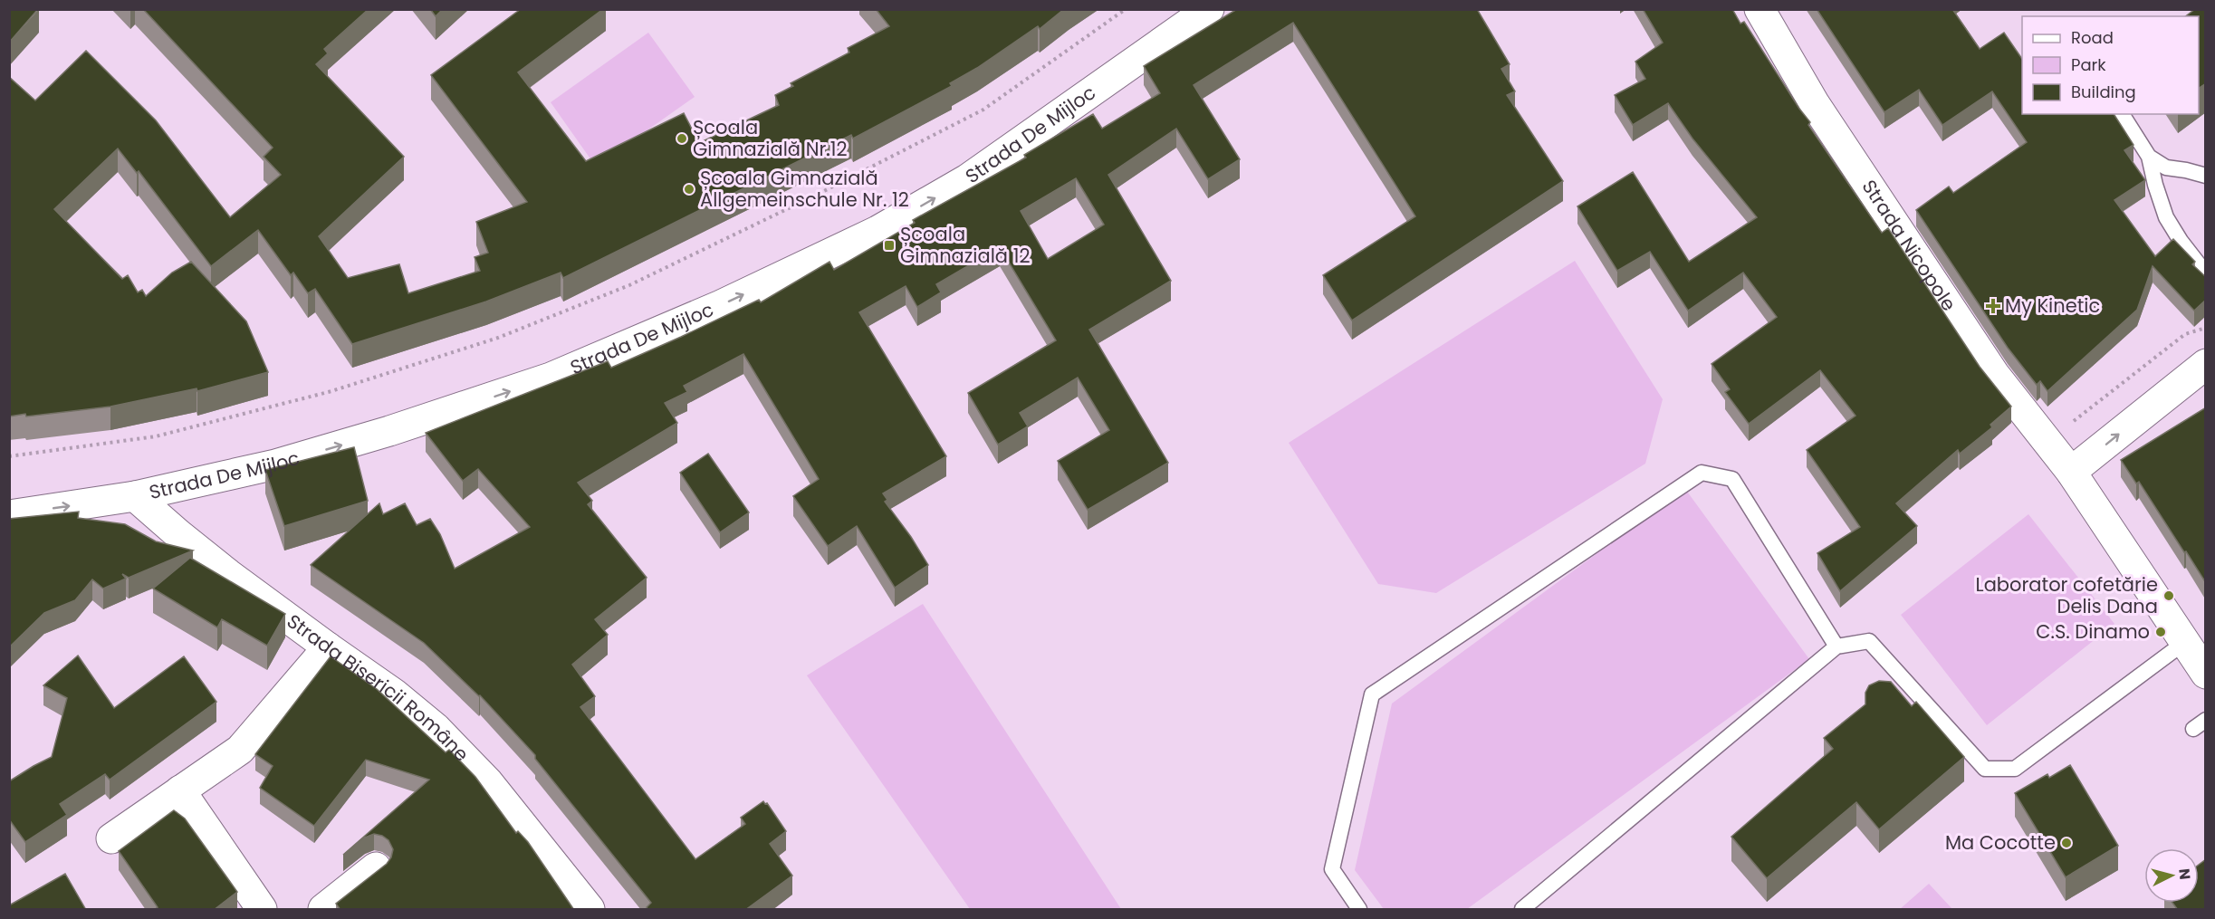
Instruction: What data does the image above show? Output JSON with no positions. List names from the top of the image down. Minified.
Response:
{"streets":{"street":["Strada De Mijloc","Strada Nicopole","Strada Bisericii Române"]},"crossings":[["Strada De Mijloc","Strada Bisericii Române"]],"one_way":["Strada De Mijloc"],"places":{"other":["Școala Gimnazială Nr.12","Școala Gimnazială Allgemeinschule Nr. 12","Laborator cofetărie Delis Dana","C.S. Dinamo","Ma Cocotte"],"transit":["Școala Gimnazială 12"],"health":["My Kinetic"]},"legend":["Road","Park","Building"],"north":"right"}
